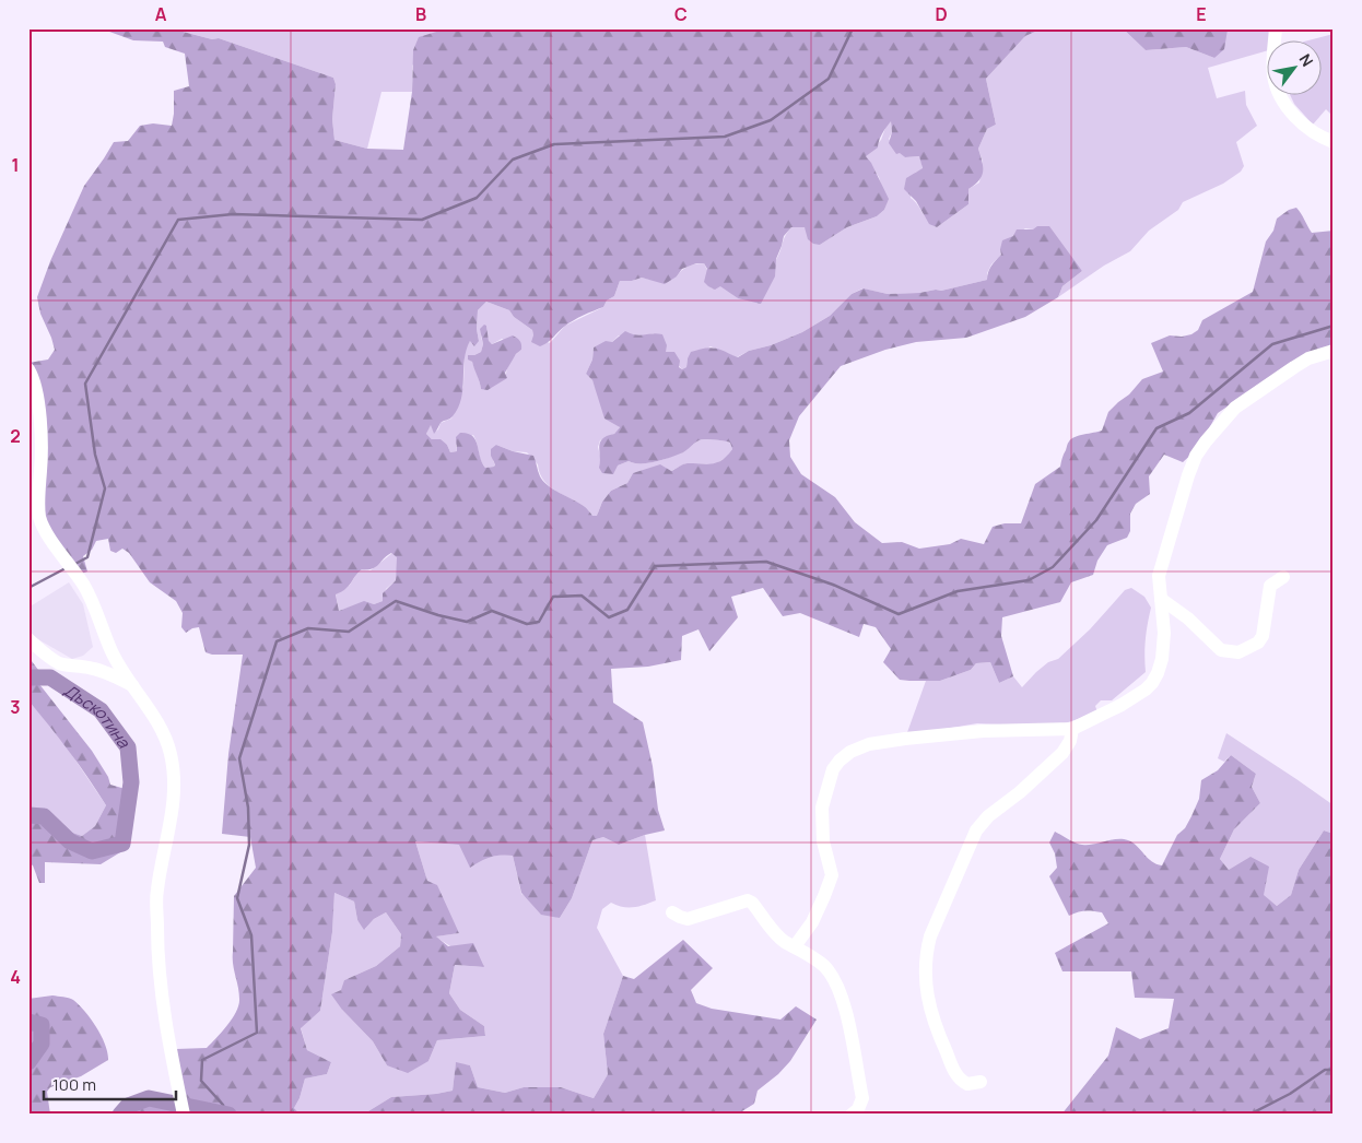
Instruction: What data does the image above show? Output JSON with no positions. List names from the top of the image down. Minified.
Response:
{"water":["Дъскотина"],"scale_bar":"100 m","north":"top right","grid":{"columns":["A","B","C","D","E"],"rows":["1","2","3","4"]}}
